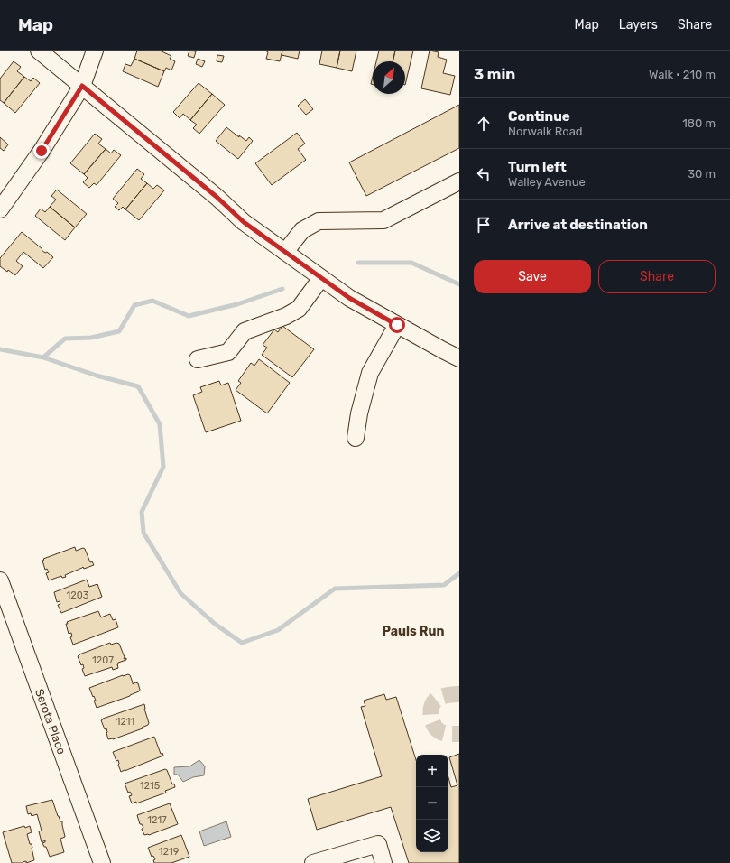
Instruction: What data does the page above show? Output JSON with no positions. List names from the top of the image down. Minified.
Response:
{"streets":{"street":["Serota Place"]},"districts":["Pauls Run"],"house_numbers":["1203","1207","1211","1215","1217","1219"],"north":"top right","page":{"header":"Map","nav":["Map","Layers","Share"],"heading":["3 min","Walk · 210 m"],"list":[["Continue","Norwalk Road","180 m"],["Turn left","Walley Avenue","30 m"],"Arrive at destination"],"buttons":["Save","Share"],"map_buttons":["+","−"]}}
